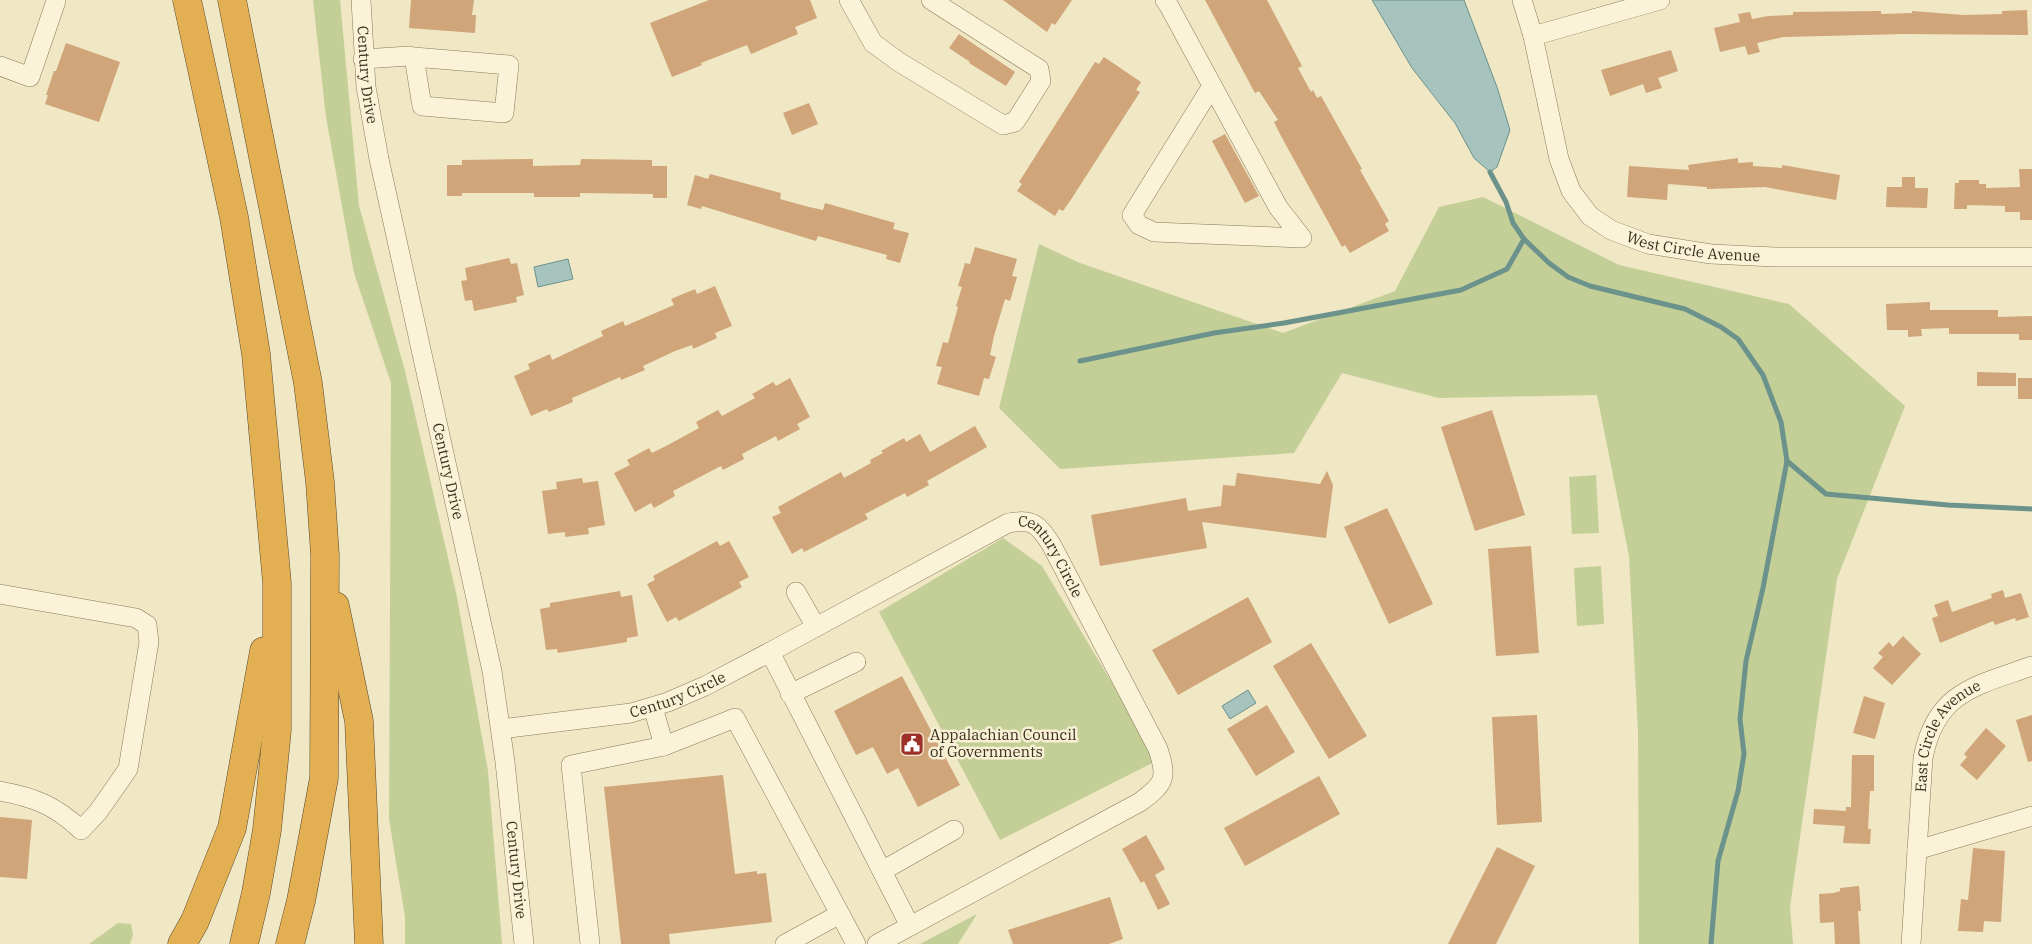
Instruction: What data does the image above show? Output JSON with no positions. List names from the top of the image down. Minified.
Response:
{"streets":{"street":["Century Drive","West Circle Avenue","Century Circle","East Circle Avenue"]},"crossings":[["Century Drive","Century Circle"]],"places":{"public building":["Appalachian Council of Governments"]}}
